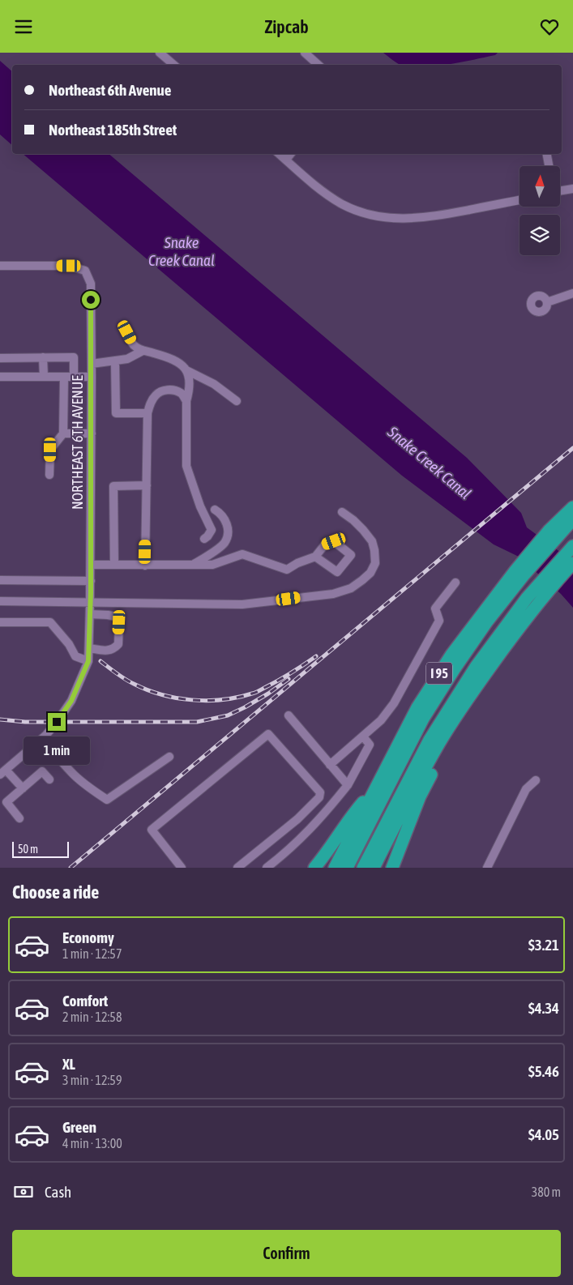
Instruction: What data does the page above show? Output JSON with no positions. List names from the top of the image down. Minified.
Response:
{"streets":{"highway":["I 95"],"street":["NORTHEAST 6TH AVENUE"]},"water":["Snake Creek Canal"],"scale_bar":"50 m","north":"top","page":{"header":"Zipcab","banner":["Northeast 6th Avenue","Northeast 185th Street"],"bubble":"1 min","scale":"50 m","heading":"Choose a ride","list":[{"name":"Economy","note":"1 min · 12:57","value":"$3.21"},{"name":"Comfort","note":"2 min · 12:58","value":"$4.34"},{"name":"XL","note":"3 min · 12:59","value":"$5.46"},{"name":"Green","note":"4 min · 13:00","value":"$4.05"}],"pay":["Cash","380 m"],"buttons":"Confirm"}}
